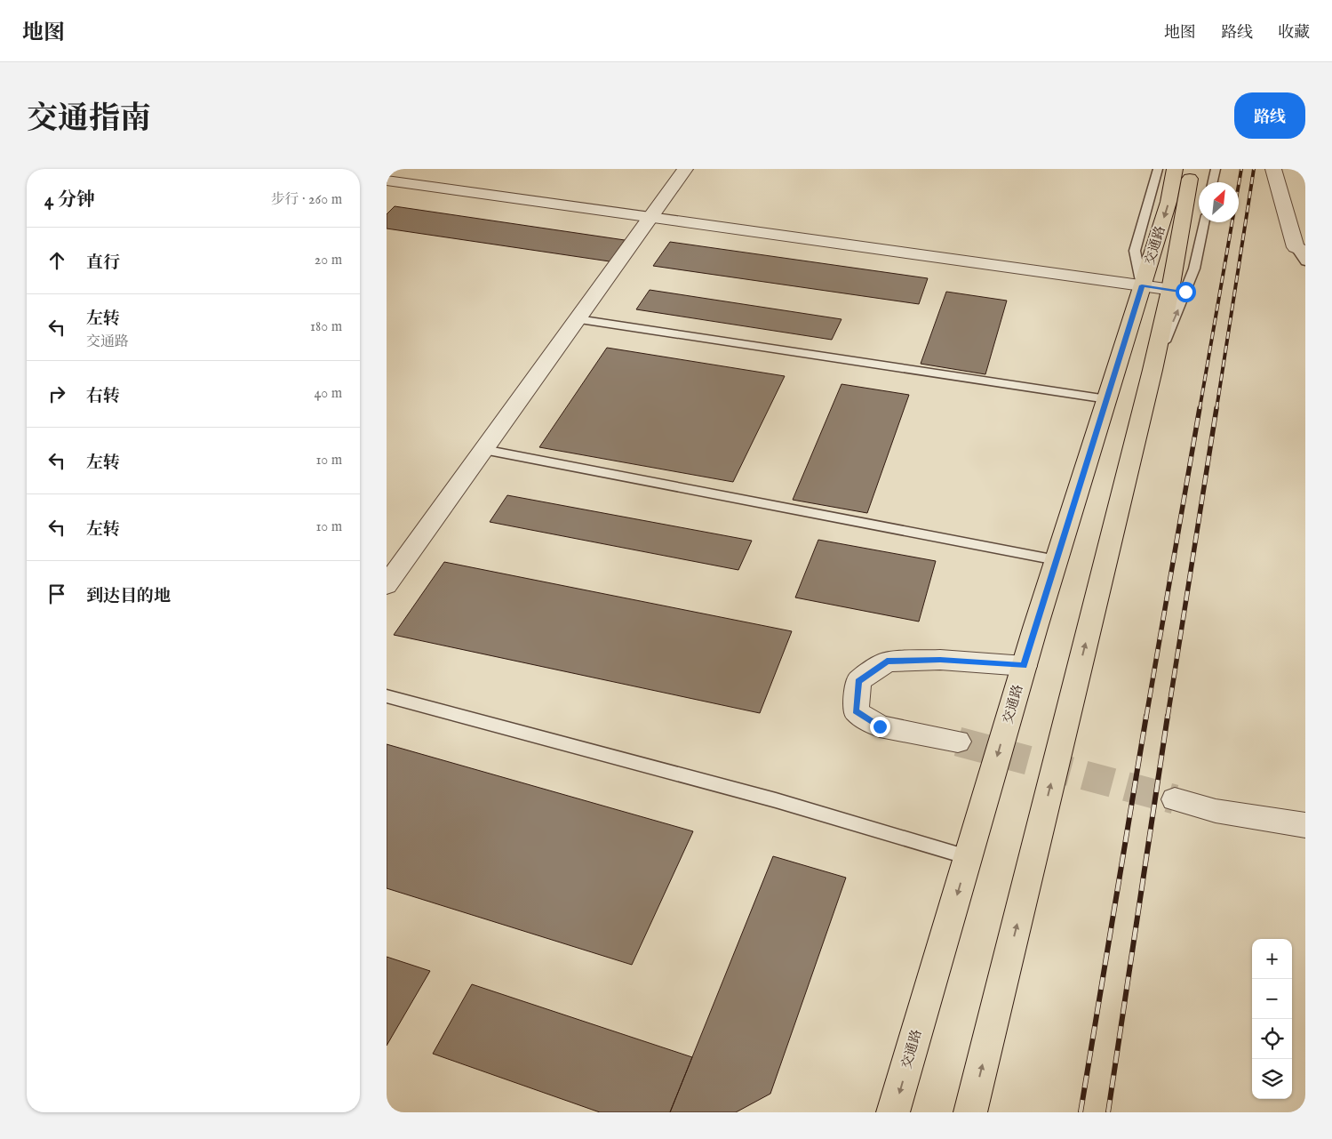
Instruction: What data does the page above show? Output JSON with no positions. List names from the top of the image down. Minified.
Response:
{"streets":{"main road":["交通路"]},"north":"top right","page":{"header":"地图","nav":["地图","路线","收藏"],"title":"交通指南","buttons":"路线","heading":["4 分钟","步行 · 260 m"],"list":[["直行","20 m"],["左转","交通路","180 m"],["右转","40 m"],["左转","10 m"],["左转","10 m"],"到达目的地"],"map_buttons":["+","−"]}}
